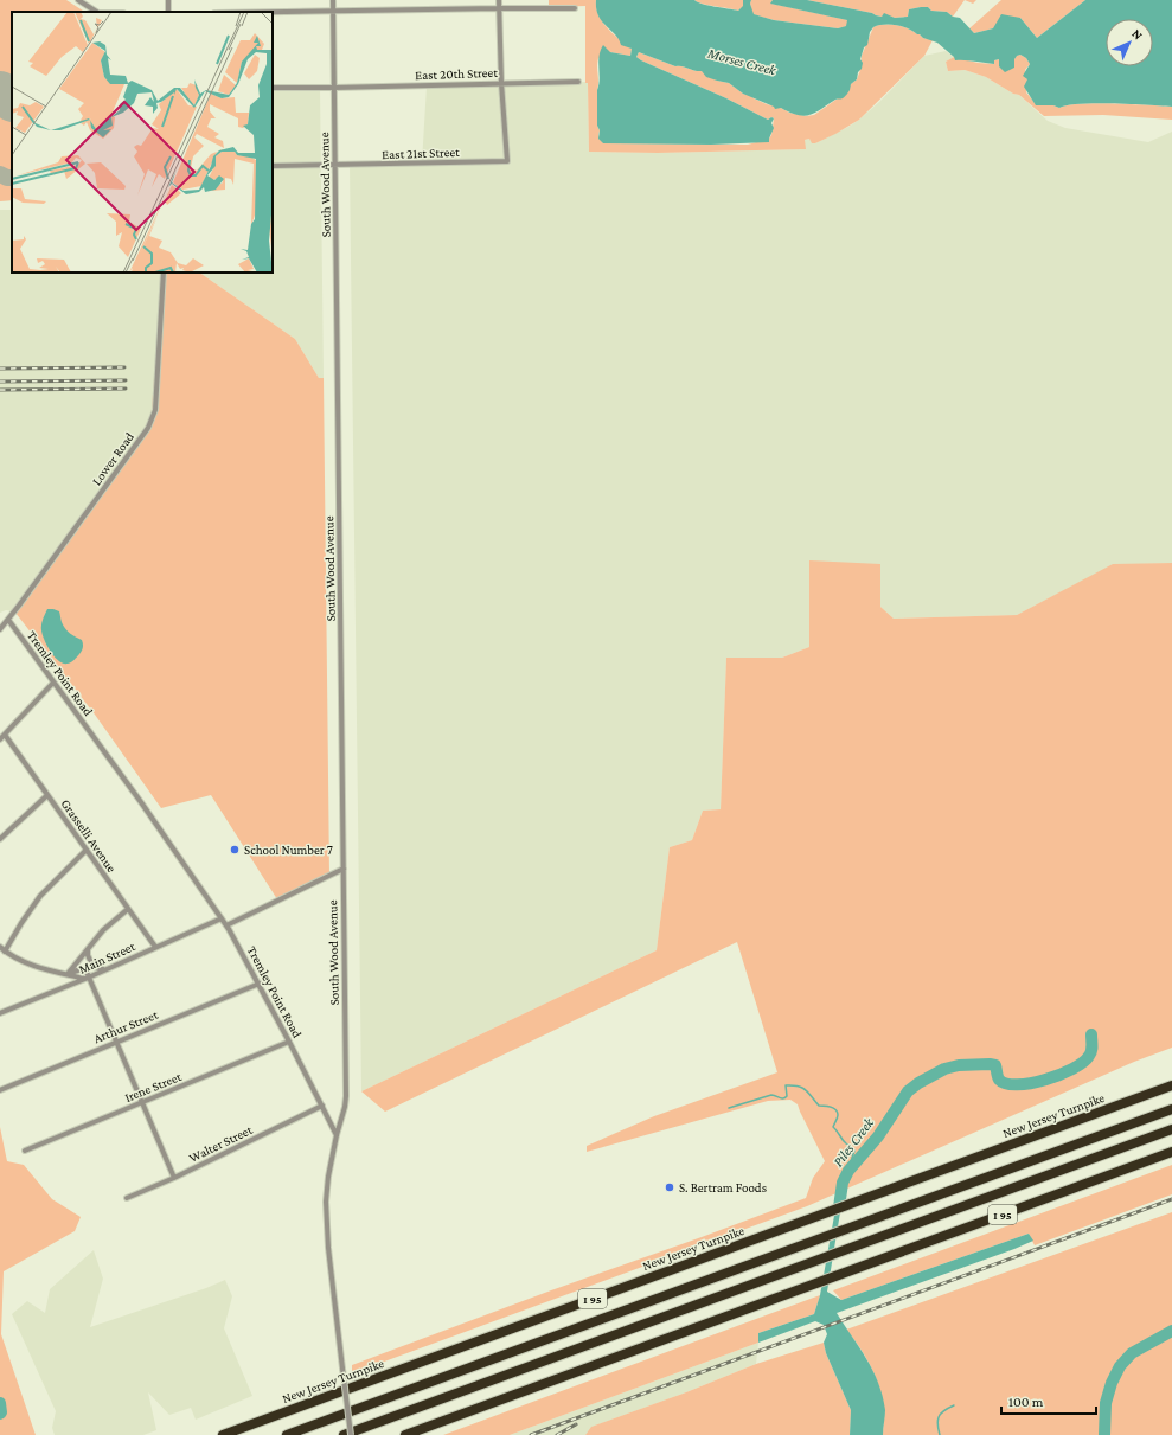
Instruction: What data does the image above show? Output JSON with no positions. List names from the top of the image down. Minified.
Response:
{"streets":{"highway":["New Jersey Turnpike","I 95"],"street":["East 20th Street","East 21st Street","South Wood Avenue","Lower Road","Tremley Point Road","Grasselli Avenue","Main Street","Arthur Street","Irene Street","Walter Street"]},"crossings":[["East 20th Street","East 21st Street"],["East 20th Street","South Wood Avenue"],["East 21st Street","South Wood Avenue"],["South Wood Avenue","Tremley Point Road"],["Lower Road","Tremley Point Road"],["Tremley Point Road","Main Street"],["Tremley Point Road","Arthur Street"],["Tremley Point Road","Irene Street"],["Tremley Point Road","Walter Street"],["Grasselli Avenue","Main Street"]],"water":["Morses Creek","Piles Creek"],"places":["School Number 7","S. Bertram Foods"],"scale_bar":"100 m","north":"top right"}
